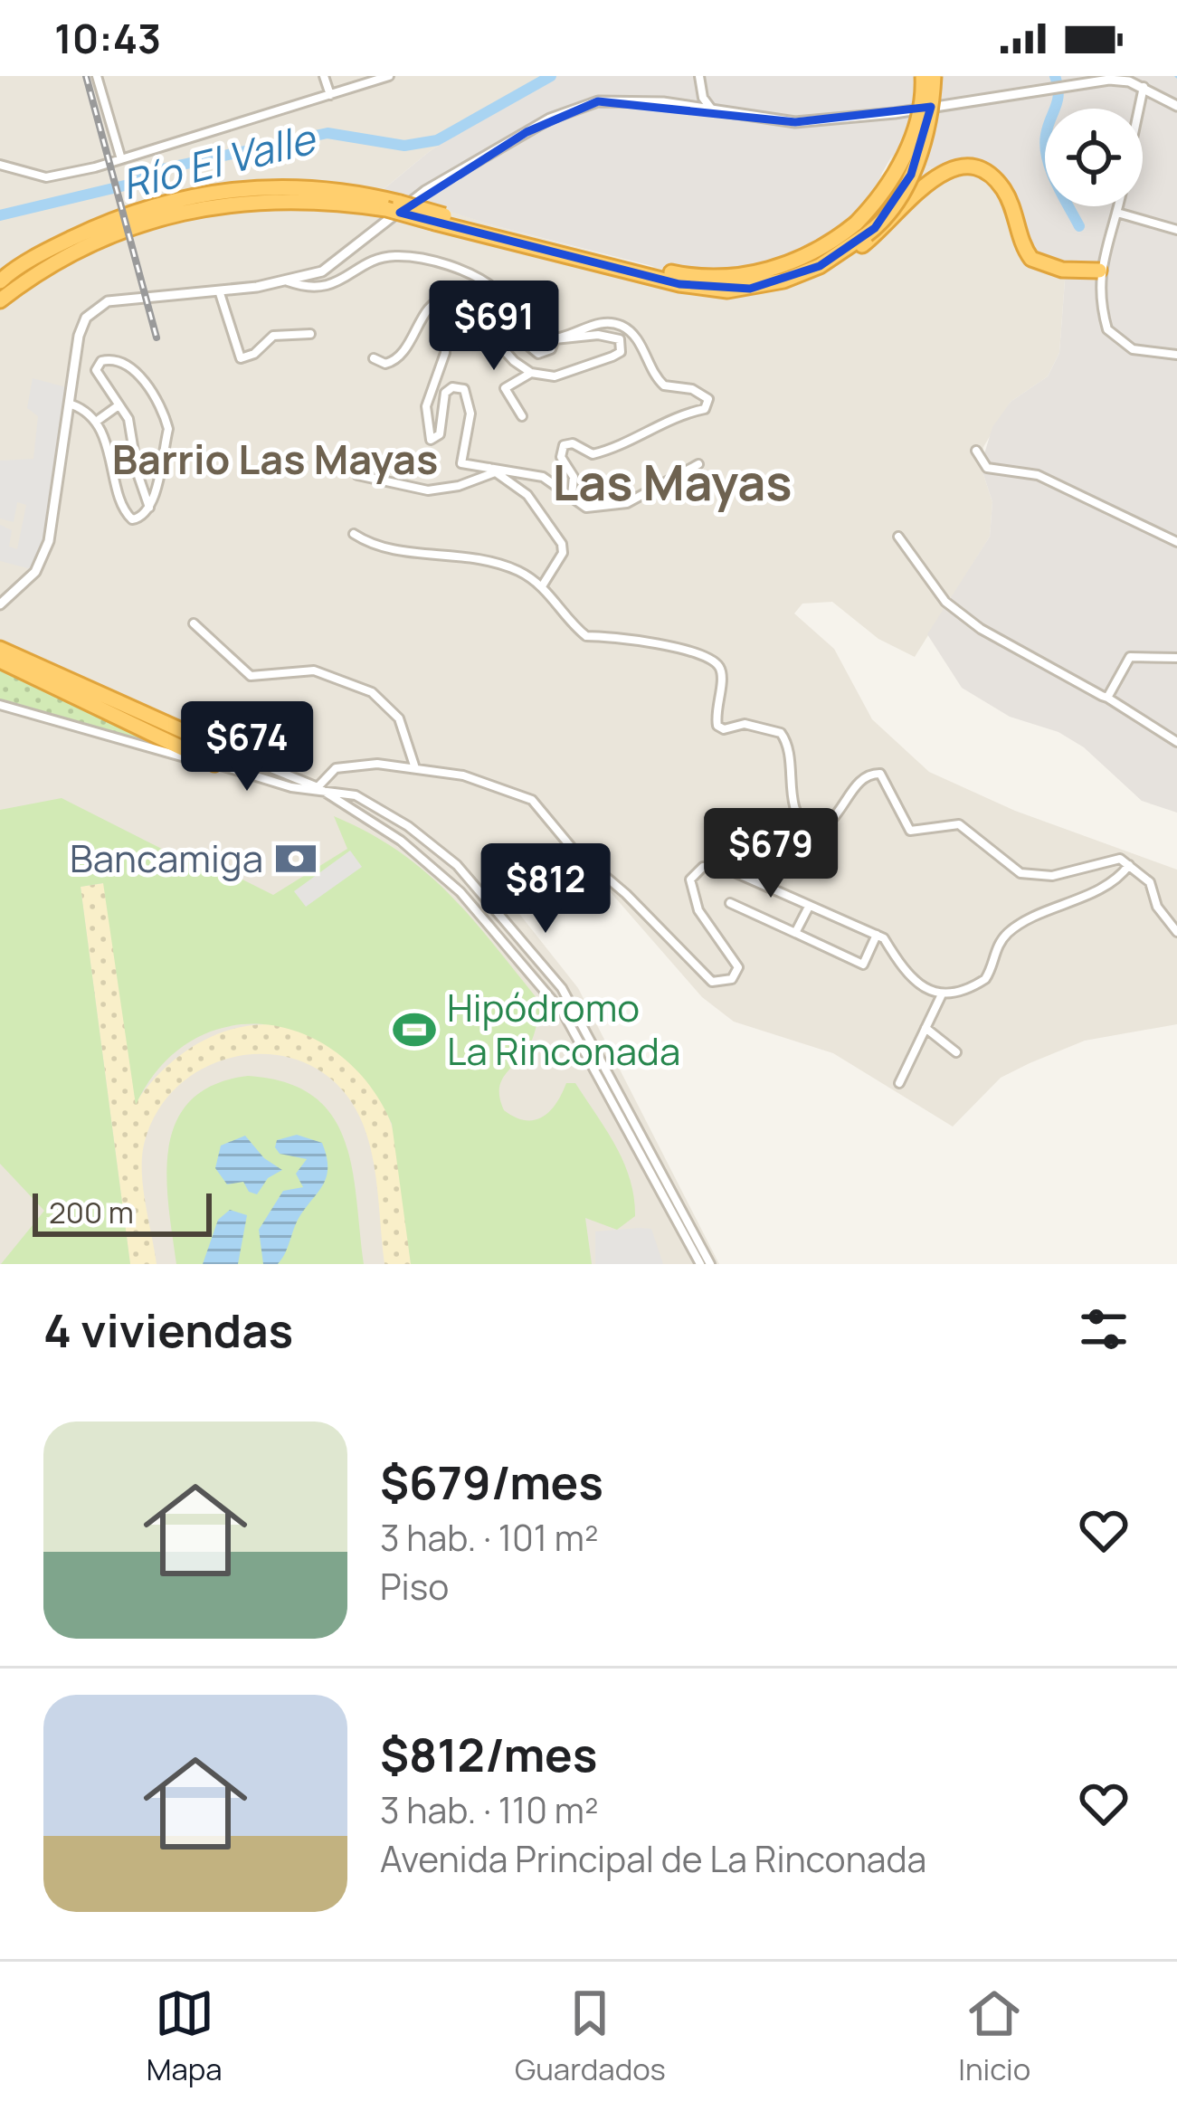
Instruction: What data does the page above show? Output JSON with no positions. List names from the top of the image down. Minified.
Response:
{"districts":["Barrio Las Mayas","Las Mayas"],"water":["Río El Valle"],"places":{"bank":["Bancamiga"],"sports":["Hipódromo La Rinconada"]},"scale_bar":"200 m","page":{"status":"10:43","price":["$691","$674","$679","$812"],"scale":"200 m","heading":"4 viviendas","list":[{"name":"$679/mes","note":"3 hab. · 101 m² · Piso"},{"name":"$812/mes","note":"3 hab. · 110 m² · Avenida Principal de La Rinconada"}],"tabs":["Mapa","Guardados","Inicio"]}}
